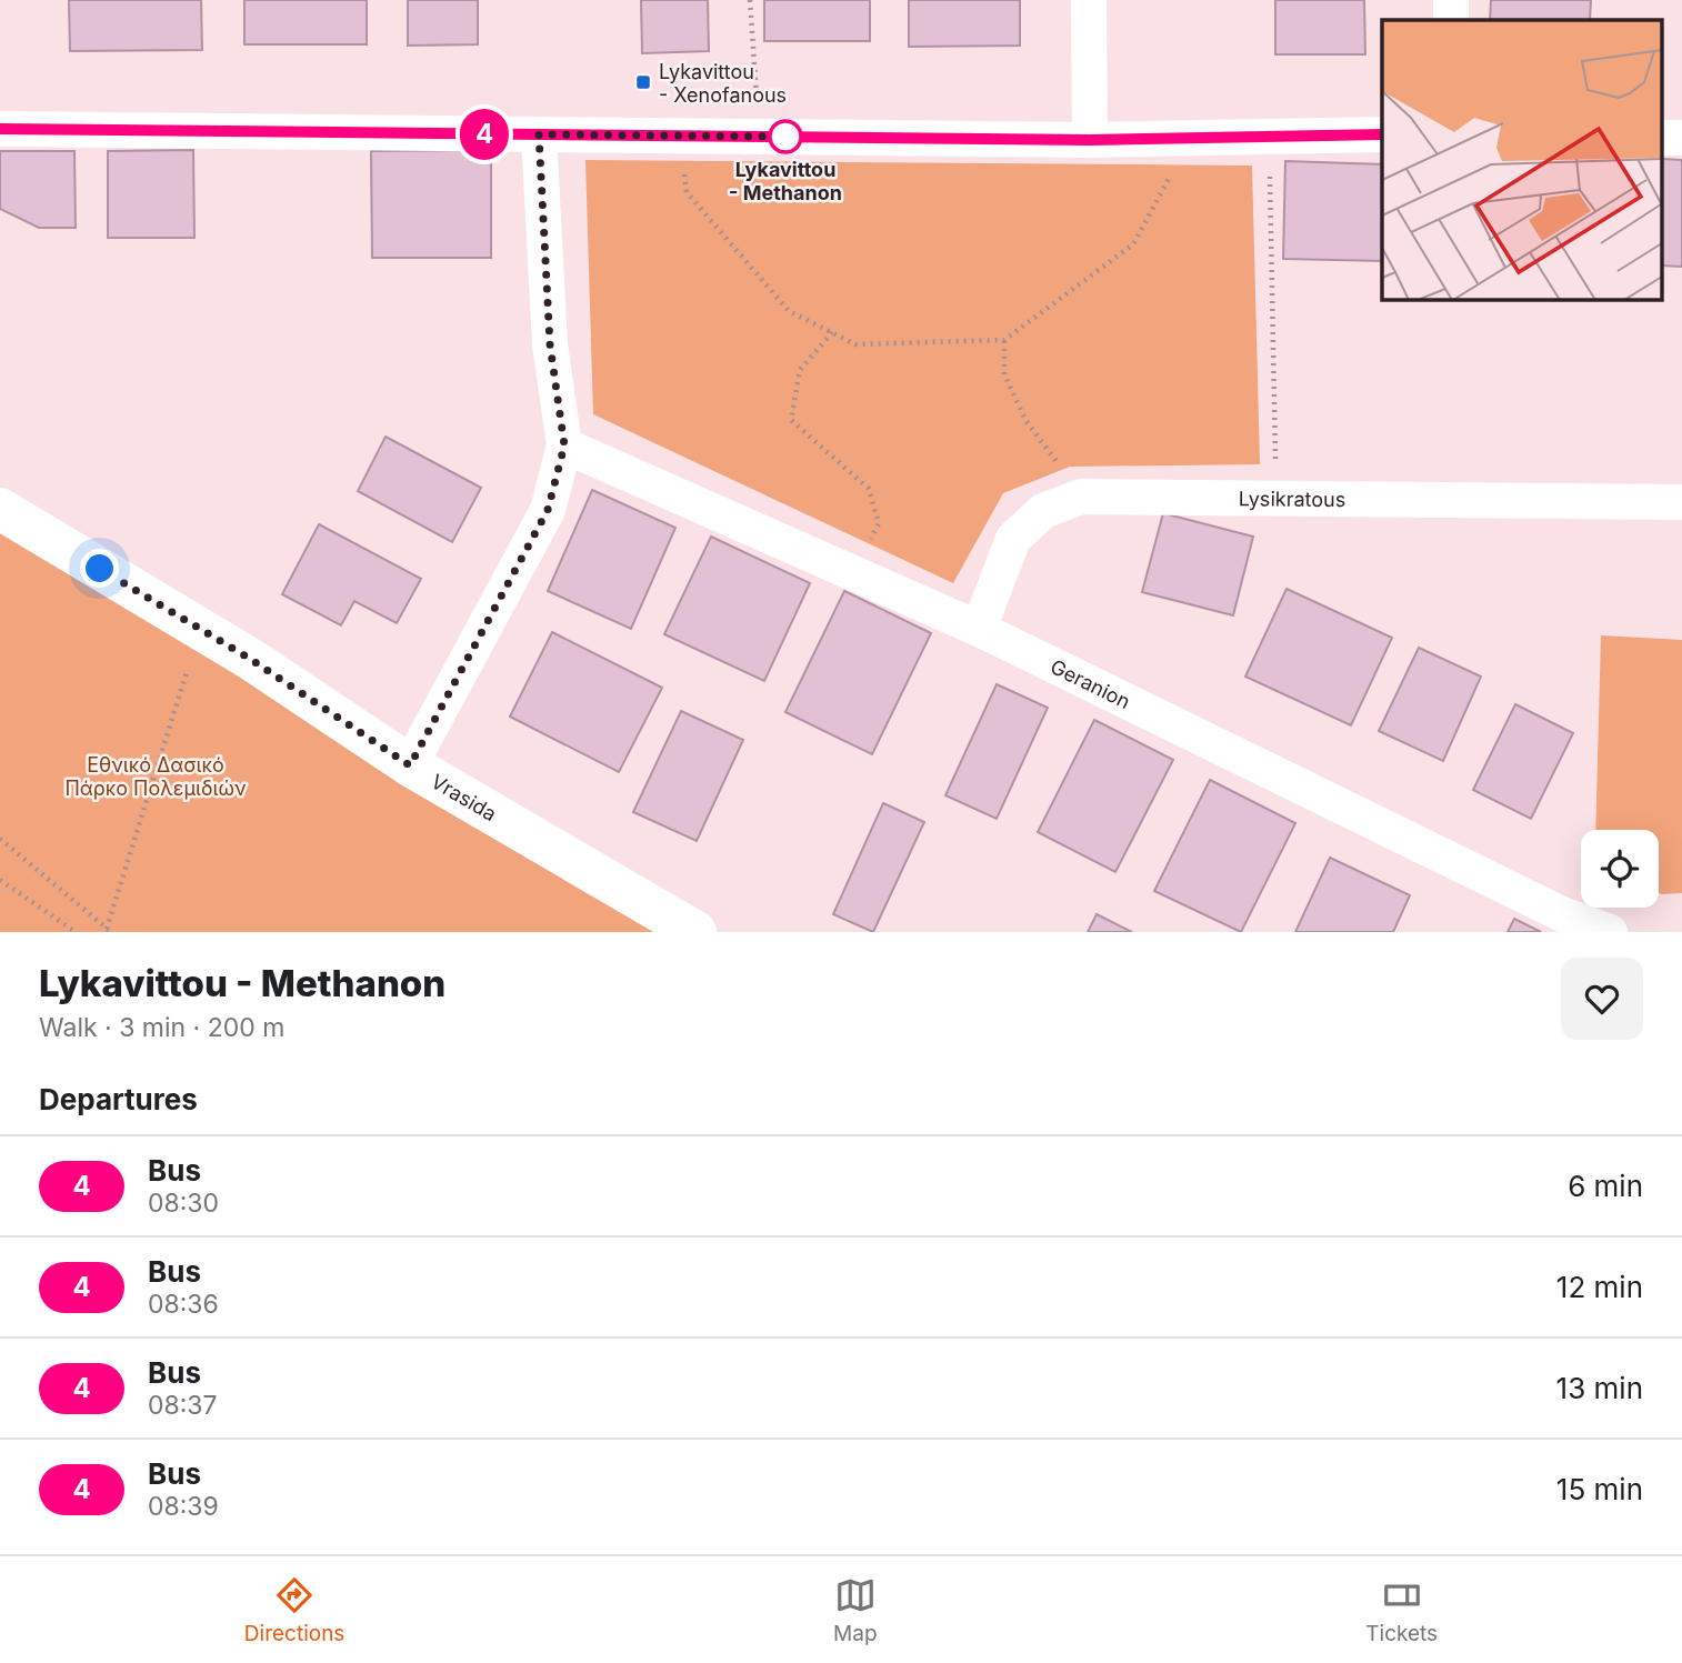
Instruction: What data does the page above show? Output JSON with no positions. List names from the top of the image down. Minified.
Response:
{"streets":{"street":["Lysikratous","Geranion","Vrasida"]},"crossings":[["Lysikratous","Geranion"]],"parks":["Εθνικό Δασικό Πάρκο Πολεμιδιών"],"places":{"transit":["Lykavittou - Xenofanous"],"other":["Lykavittou - Methanon"]},"lines":["bus line 4"],"page":{"on_map":"4","heading":[["Lykavittou - Methanon","Walk · 3 min · 200 m"],"Departures"],"list":[{"mark":"4","name":"Bus","note":"08:30","value":"6 min"},{"mark":"4","name":"Bus","note":"08:36","value":"12 min"},{"mark":"4","name":"Bus","note":"08:37","value":"13 min"},{"mark":"4","name":"Bus","note":"08:39","value":"15 min"}],"tabs":["Directions","Map","Tickets"]}}
